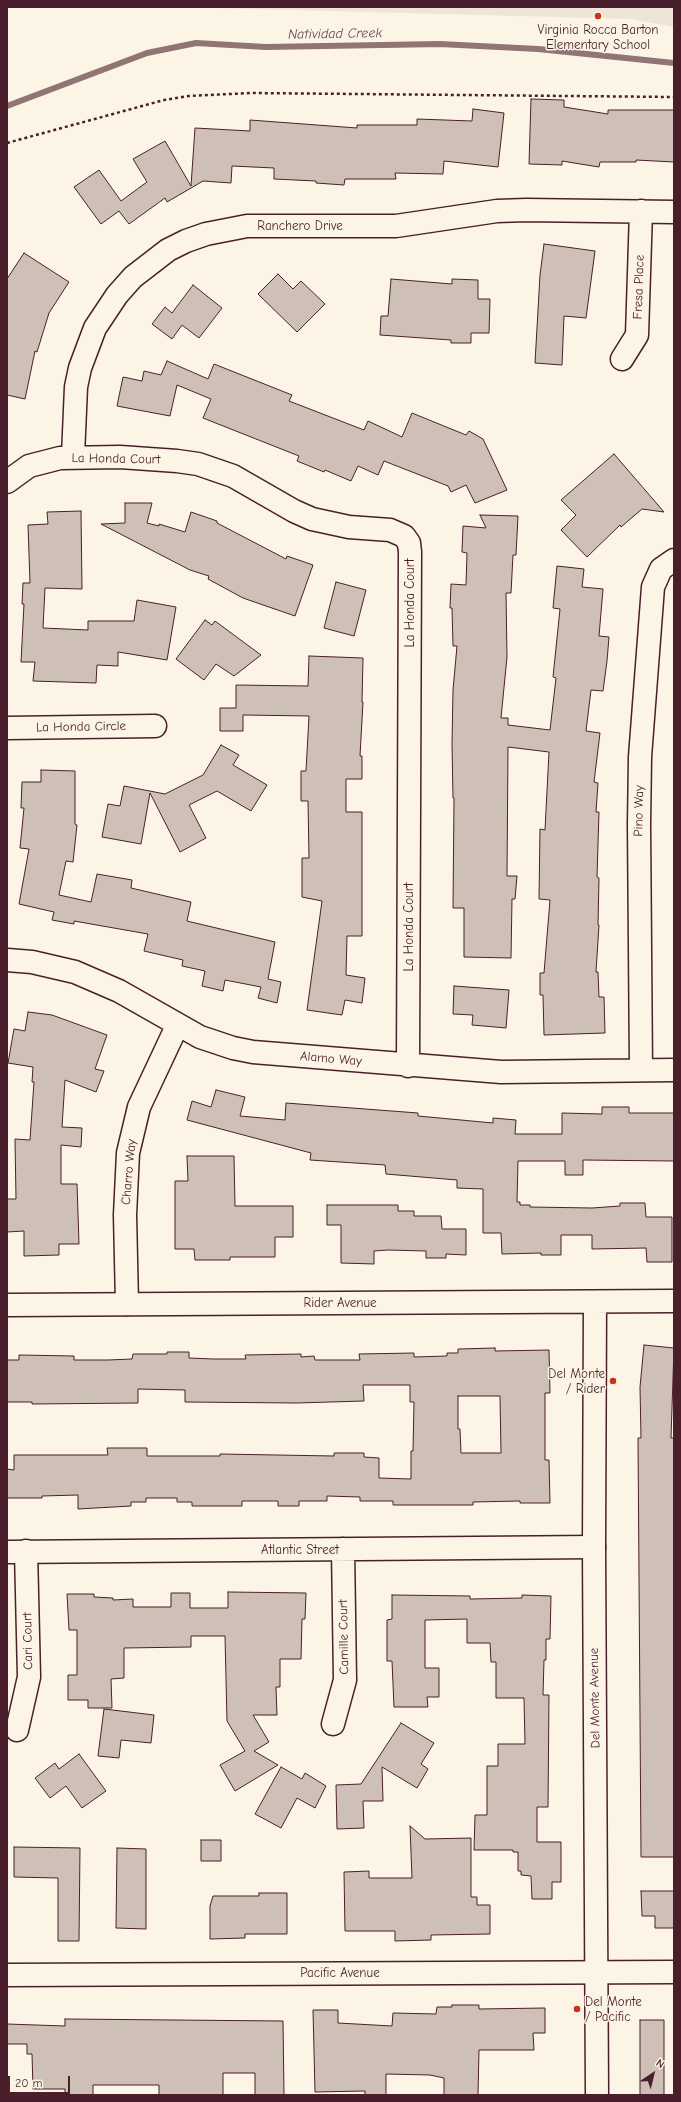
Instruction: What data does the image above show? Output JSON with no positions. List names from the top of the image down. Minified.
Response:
{"streets":{"street":["Ranchero Drive","Fresa Place","La Honda Court","La Honda Circle","Pino Way","Alamo Way","Charro Way","Rider Avenue","Atlantic Street","Camille Court","Cari Court","Del Monte Avenue","Pacific Avenue"]},"crossings":[["Ranchero Drive","Fresa Place"],["Ranchero Drive","La Honda Court"],["La Honda Court","Alamo Way"],["Pino Way","Alamo Way"],["Alamo Way","Charro Way"],["Charro Way","Rider Avenue"],["Rider Avenue","Del Monte Avenue"],["Atlantic Street","Camille Court"],["Atlantic Street","Cari Court"],["Atlantic Street","Del Monte Avenue"],["Del Monte Avenue","Pacific Avenue"]],"water":["Natividad Creek"],"places":["Virginia Rocca Barton Elementary School","Del Monte / Rider","Del Monte / Pacific"],"scale_bar":"20 m","north":"top right"}
